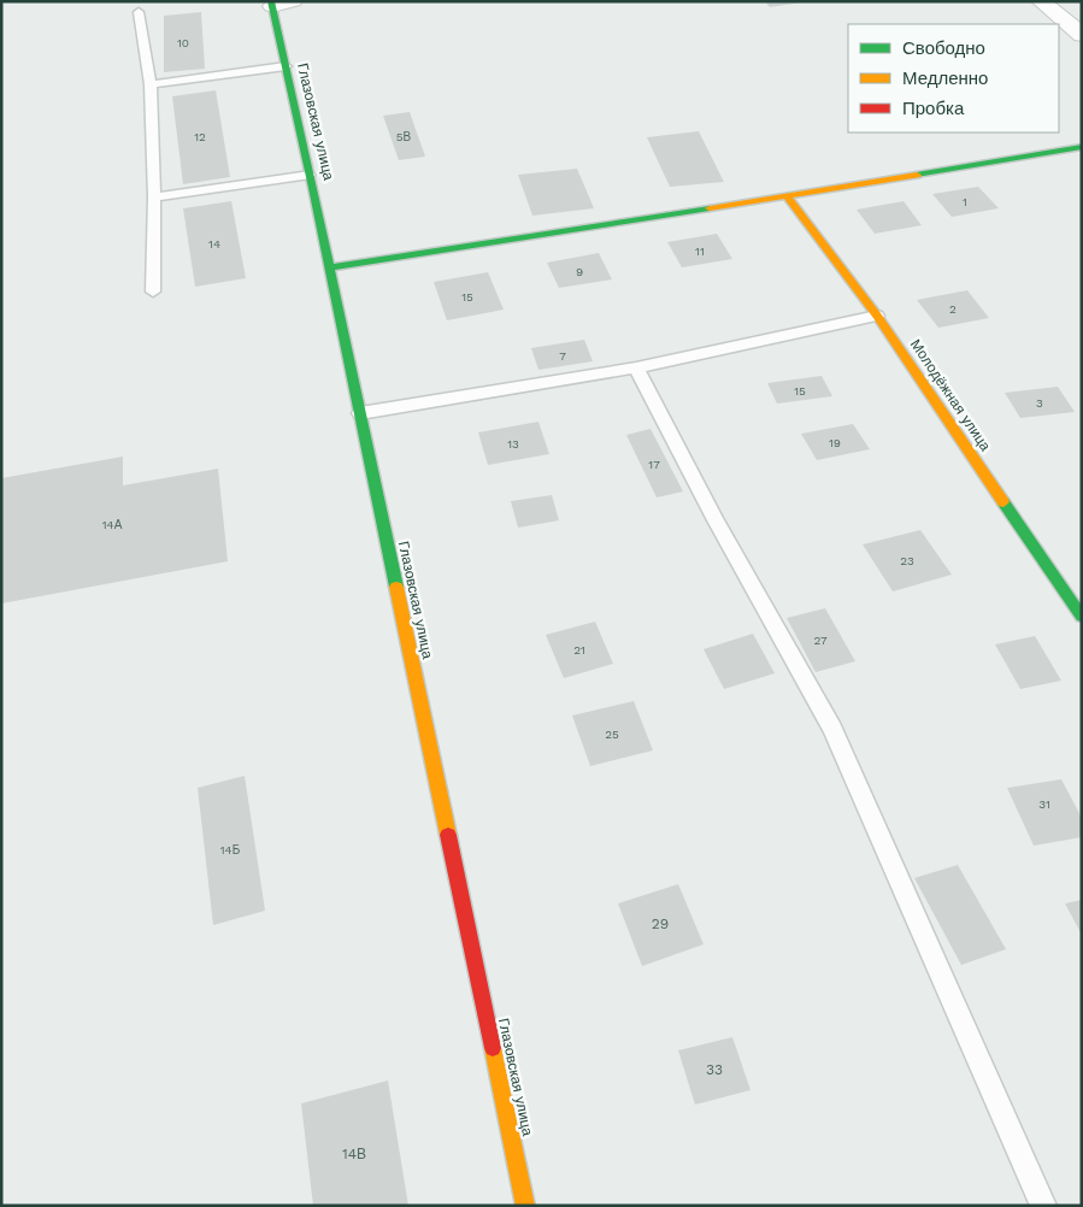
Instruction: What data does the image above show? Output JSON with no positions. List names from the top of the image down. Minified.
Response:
{"streets":{"street":["Глазовская улица","Молодёжная улица"]},"house_numbers":["10","12","5В","1","14","11","9","15","2","7","15","3","19","13","17","14А","23","27","21","25","31","14Б","29","33","14В"],"legend":["Свободно","Медленно","Пробка"]}
